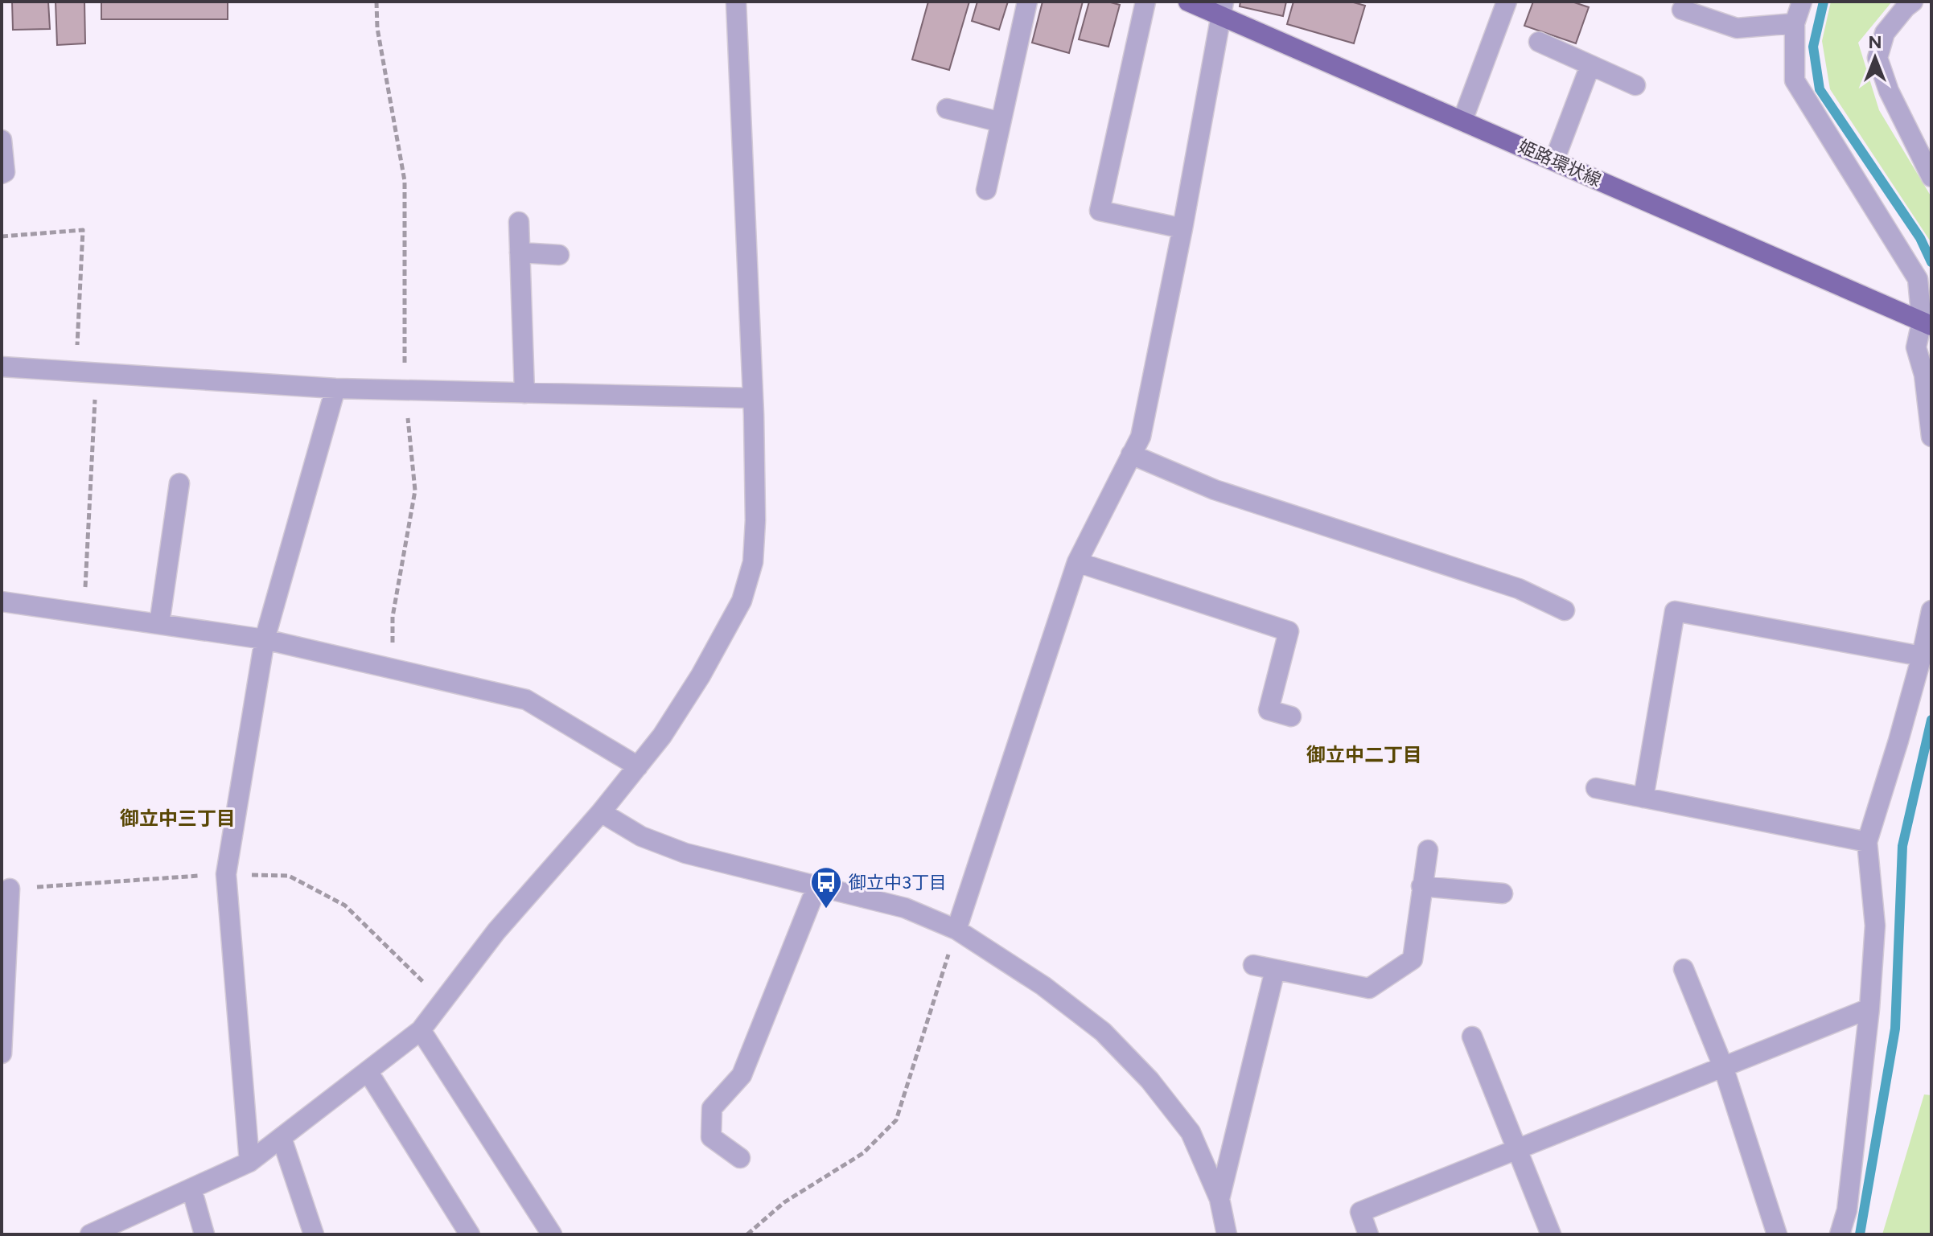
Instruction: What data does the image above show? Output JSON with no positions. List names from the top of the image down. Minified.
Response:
{"streets":{"main road":["姫路環状線"]},"districts":["御立中二丁目","御立中三丁目"],"places":{"bus stop":["御立中3丁目"]},"north":"top"}
